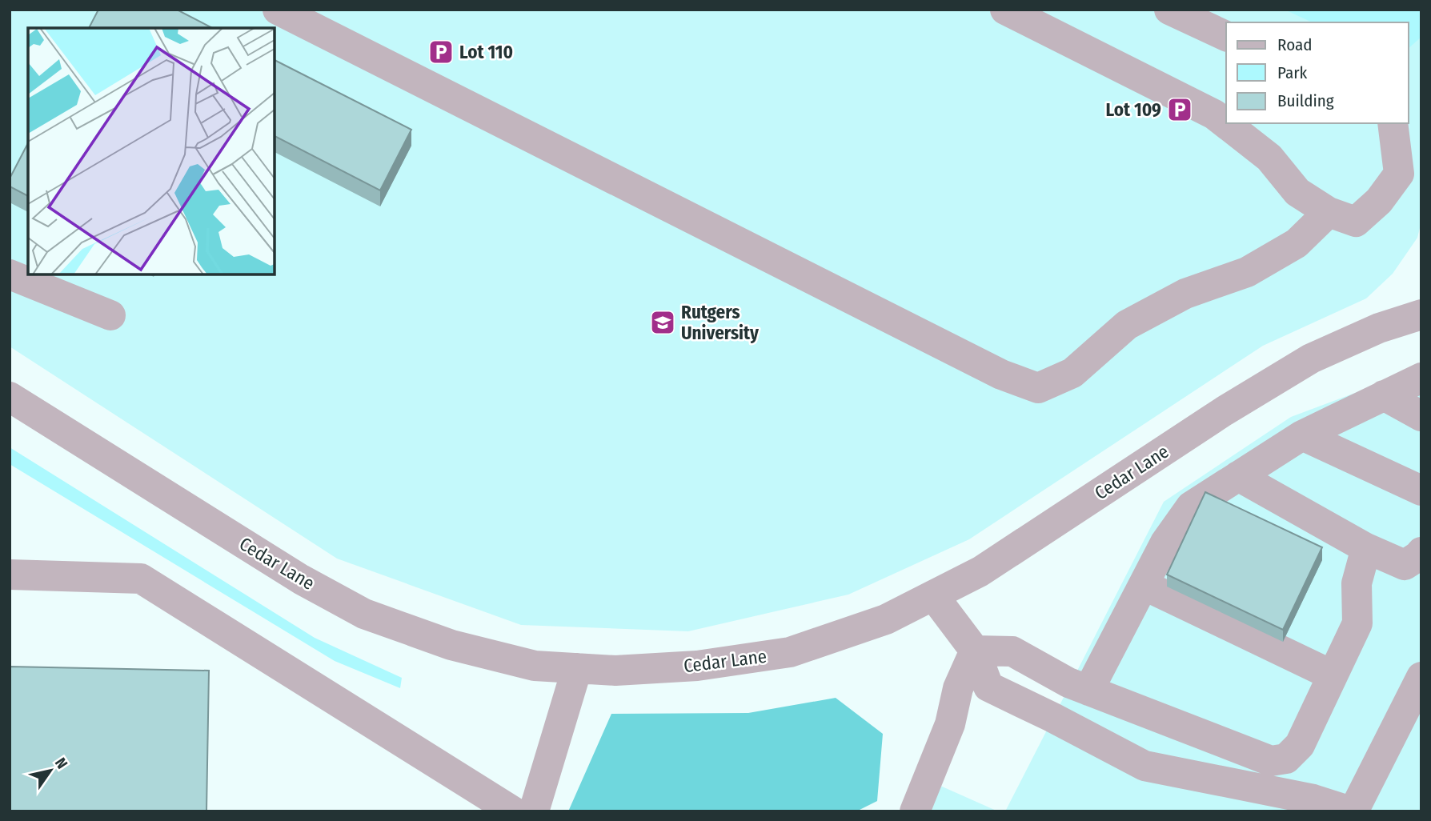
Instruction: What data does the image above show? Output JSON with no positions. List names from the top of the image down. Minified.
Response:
{"streets":{"street":["Cedar Lane"]},"places":{"parking":["Lot 110","Lot 109"],"school or university":["Rutgers University"]},"legend":["Road","Park","Building"],"north":"top right"}
